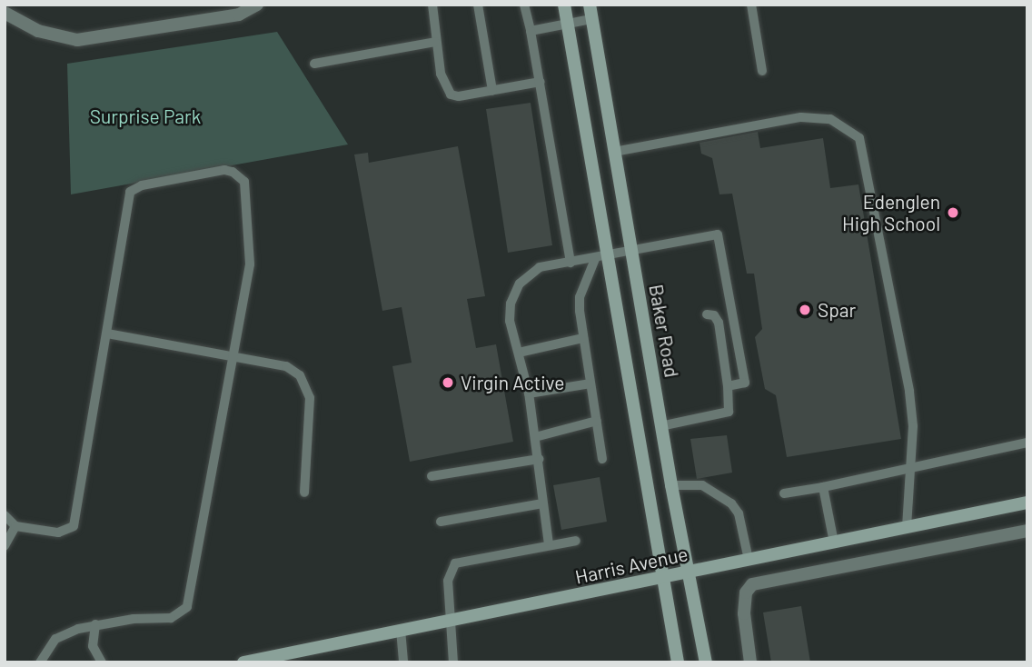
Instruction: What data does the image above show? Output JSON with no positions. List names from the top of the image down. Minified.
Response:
{"streets":{"main road":["Baker Road","Harris Avenue"]},"crossings":[["Baker Road","Harris Avenue"]],"parks":["Surprise Park"],"places":["Edenglen High School","Spar","Virgin Active"]}
